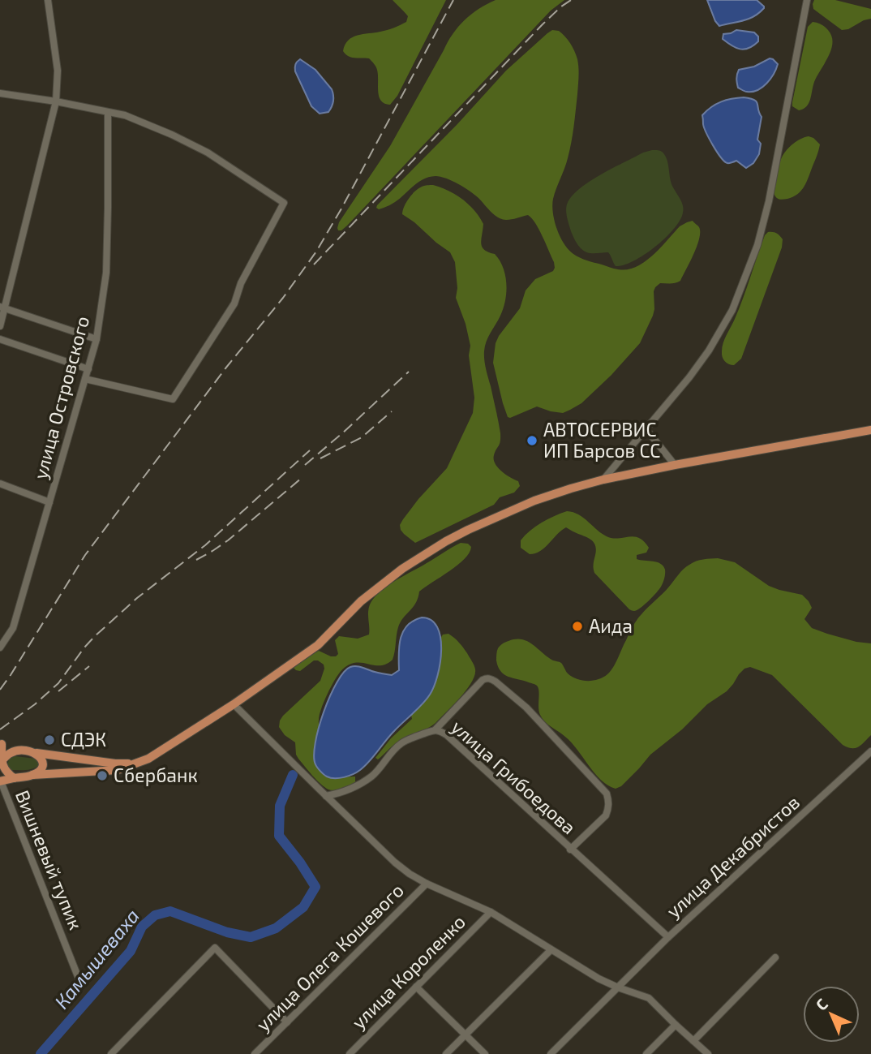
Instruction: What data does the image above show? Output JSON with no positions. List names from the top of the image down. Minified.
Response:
{"streets":{"street":["улица Островского","улица Грибоедова","улица Декабристов","Вишневый тупик","улица Олега Кошевого","улица Короленко"]},"crossings":[["улица Грибоедова","улица Декабристов"]],"water":["Камышеваха"],"places":["АВТОСЕРВИС ИП Барсов СС","Аида","СДЭК","Сбербанк"],"north":"top left"}
